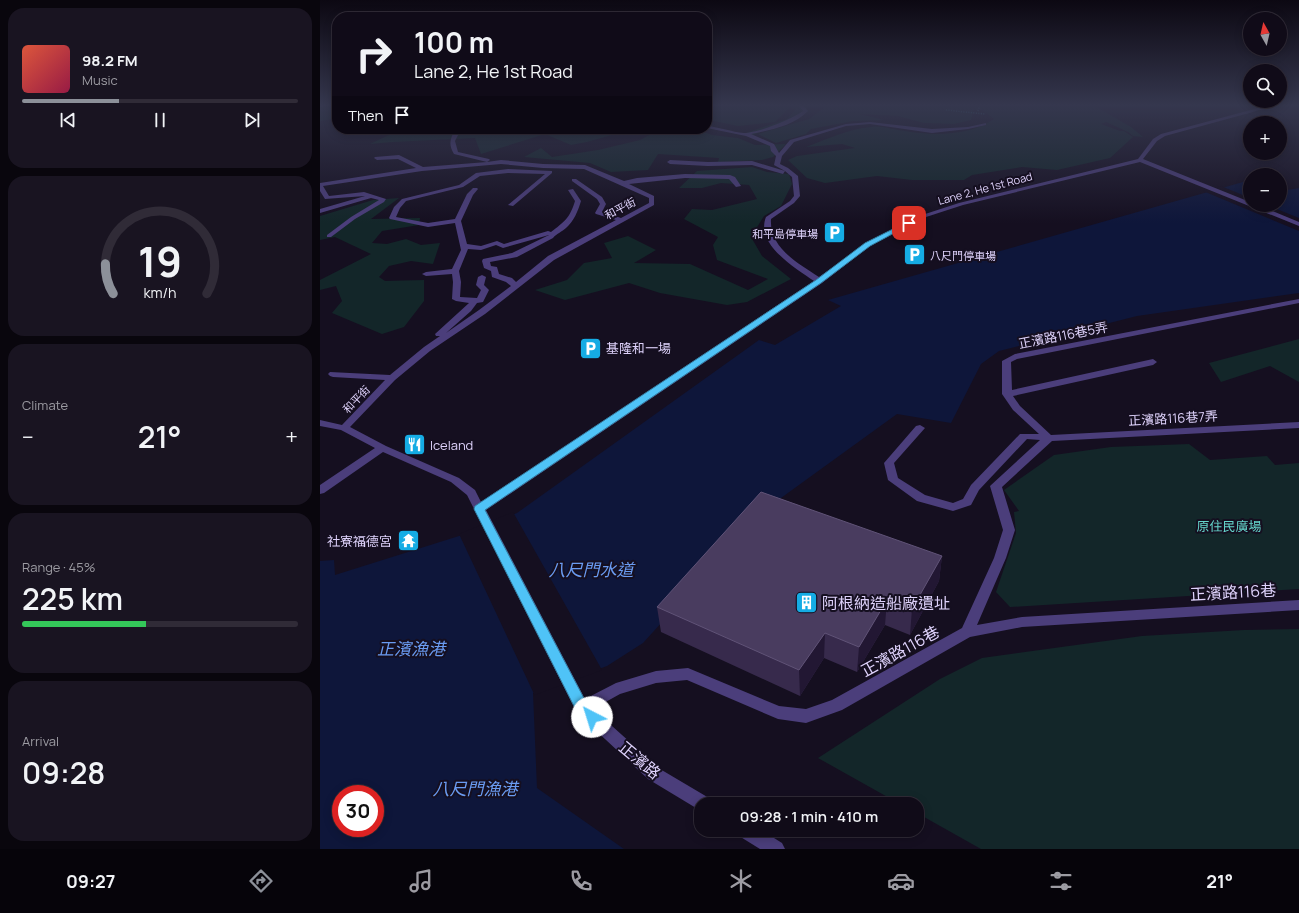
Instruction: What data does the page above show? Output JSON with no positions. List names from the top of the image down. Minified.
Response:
{"streets":{"street":["Lane 2, He 1st Road","和平街","正濱路116巷5弄","正濱路116巷7弄","正濱路116巷","正濱路"]},"crossings":[["正濱路116巷5弄","正濱路116巷7弄"],["正濱路116巷","正濱路"]],"water":["八尺門水道","正濱漁港","八尺門漁港"],"parks":["原住民廣場"],"places":{"parking":["和平島停車場","八尺門停車場","基隆和一場"],"restaurant":["Iceland"],"temple":["社寮福德宮"],"building":["阿根納造船廠遺址"]},"north":"top","page":{"map_buttons":["+","−"],"turn":["100 m","Lane 2, He 1st Road"],"song":["98.2 FM","Music"],"then":"Then","tile":["Climate",["Range · 45%","225 km"],["Arrival","09:28"]],"heat":["−","21°","+"],"limit":"30","trip":"09:28 · 1 min · 410 m","tabs":["09:27","21°"],"gauge":["19","km/h"]}}
